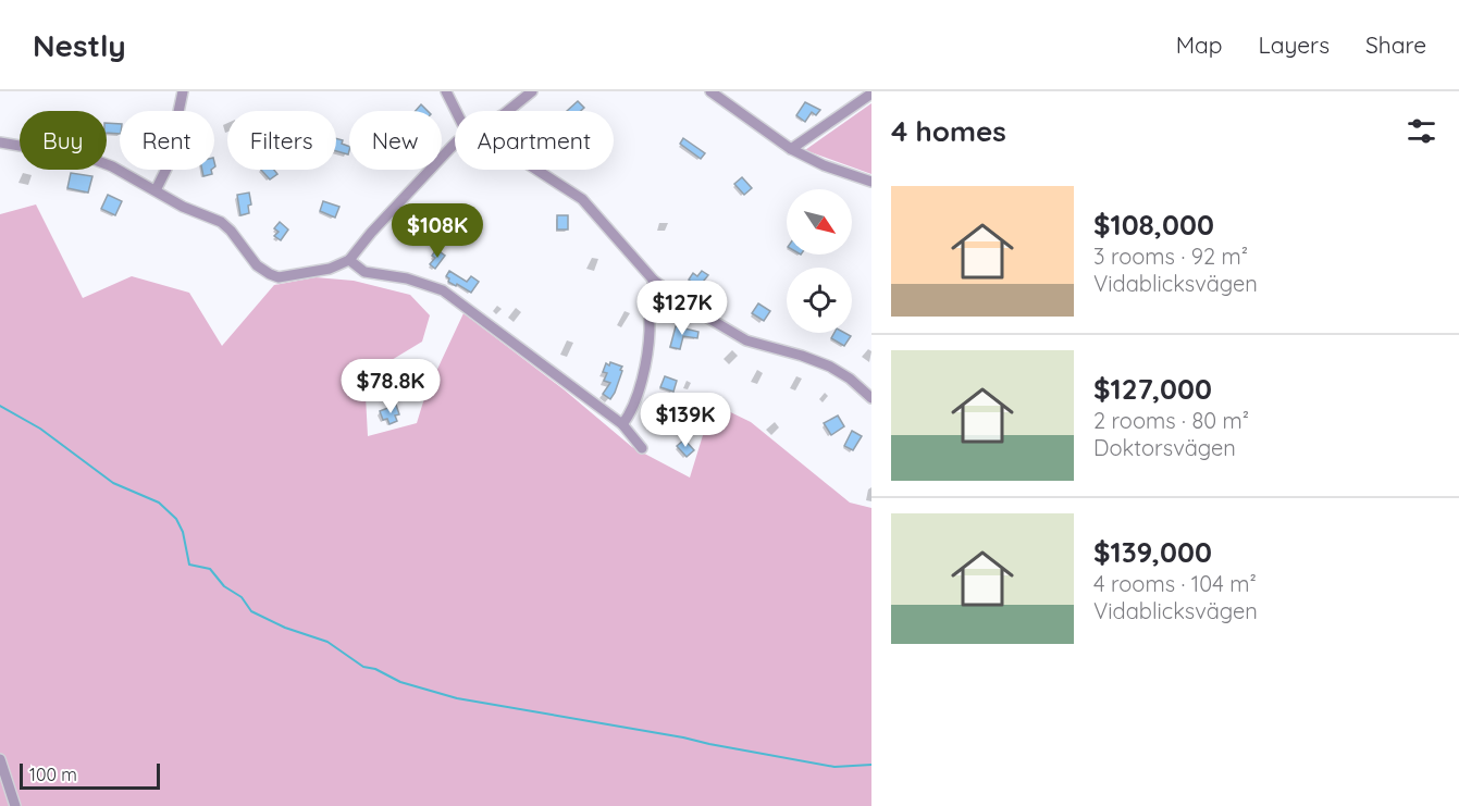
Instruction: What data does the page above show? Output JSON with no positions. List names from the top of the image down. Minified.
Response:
{"scale_bar":"100 m","north":"bottom right","page":{"header":"Nestly","nav":["Map","Layers","Share"],"heading":"4 homes","chip":["Buy","Rent","Filters","New","Apartment"],"list":[{"name":"$108,000","note":"3 rooms · 92 m² · Vidablicksvägen"},{"name":"$127,000","note":"2 rooms · 80 m² · Doktorsvägen"},{"name":"$139,000","note":"4 rooms · 104 m² · Vidablicksvägen"}],"price":["$108K","$127K","$78.8K","$139K"],"scale":"100 m"}}
